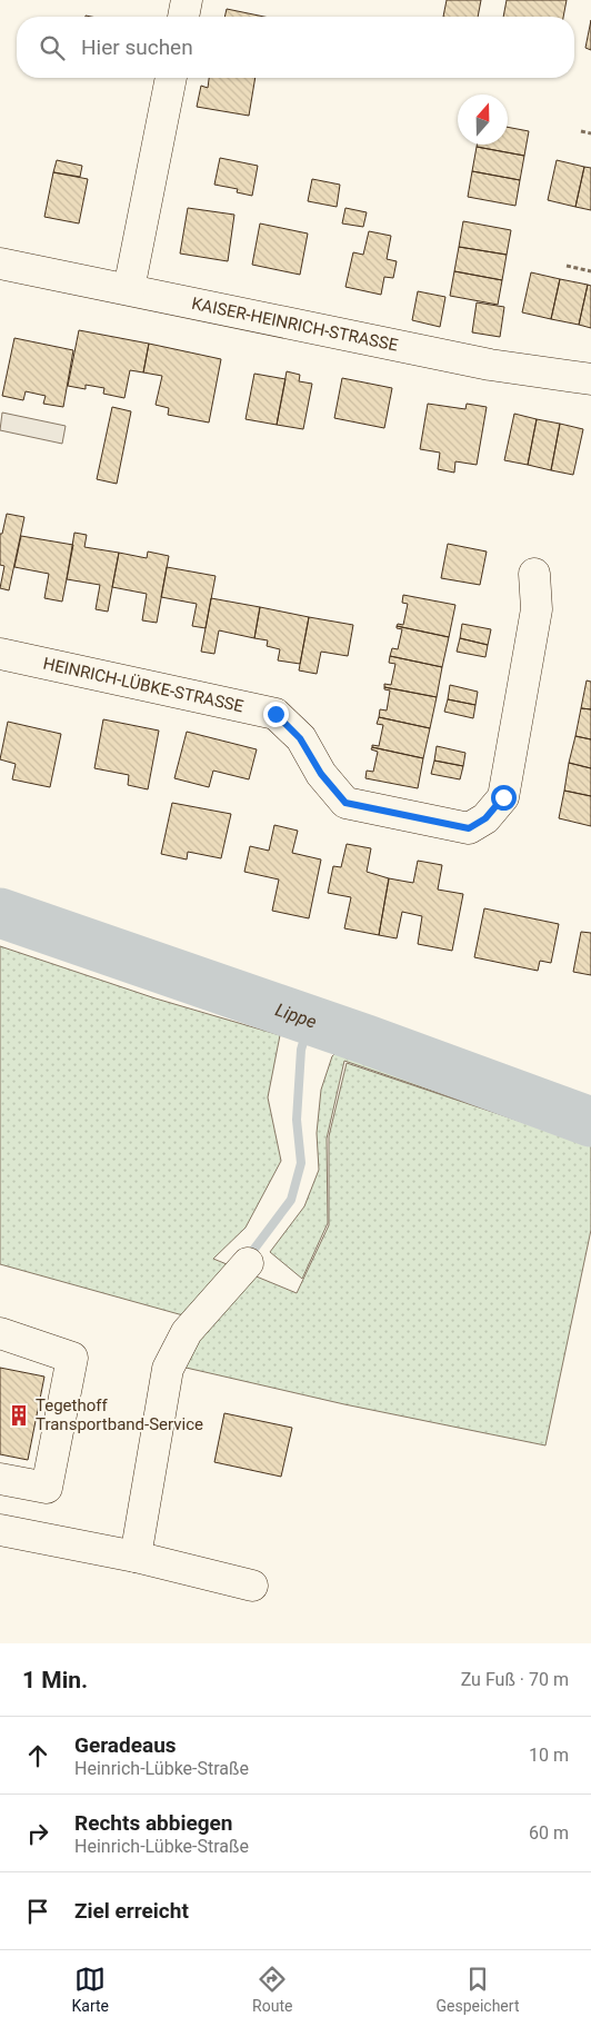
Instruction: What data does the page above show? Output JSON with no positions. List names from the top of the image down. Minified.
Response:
{"streets":{"street":["KAISER-HEINRICH-STRASSE","HEINRICH-LÜBKE-STRASSE"]},"water":["Lippe"],"places":{"building":["Tegethoff Transportband-Service"]},"north":"top","page":{"search":"Hier suchen","heading":["1 Min.","Zu Fuß · 70 m"],"list":[["Geradeaus","Heinrich-Lübke-Straße","10 m"],["Rechts abbiegen","Heinrich-Lübke-Straße","60 m"],"Ziel erreicht"],"nav":["Karte","Route","Gespeichert"]}}
